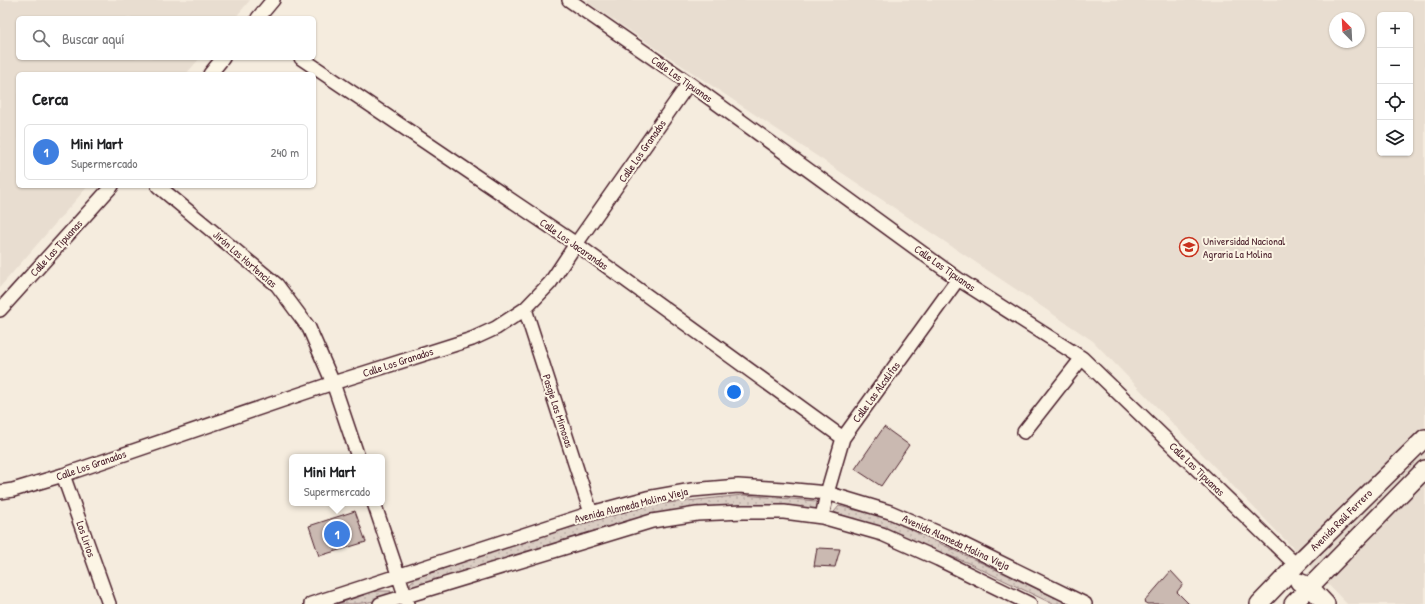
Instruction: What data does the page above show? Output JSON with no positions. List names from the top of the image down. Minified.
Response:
{"streets":{"main road":["Avenida Raúl Ferrero"],"street":["Calle Las Tipuanas","Calle Los Granados","Calle Los Jacarandas","Jirón Las Hortencias","Calle Las Alcalifas","Pasaje Las Mimosas","Avenida Alameda Molina Vieja","Los Lirios"]},"crossings":[["Calle Las Tipuanas","Calle Los Granados"],["Calle Las Tipuanas","Calle Las Alcalifas"],["Calle Las Tipuanas","Avenida Raúl Ferrero"],["Calle Los Granados","Calle Los Jacarandas"],["Calle Los Granados","Jirón Las Hortencias"],["Calle Los Granados","Pasaje Las Mimosas"],["Calle Los Granados","Los Lirios"],["Calle Los Jacarandas","Calle Las Alcalifas"],["Calle Las Alcalifas","Avenida Alameda Molina Vieja"],["Pasaje Las Mimosas","Avenida Alameda Molina Vieja"]],"places":{"school or university":["Universidad Nacional Agraria La Molina"]},"north":"top left","page":{"map_buttons":["+","−"],"search":"Buscar aquí","heading":"Cerca","list":[{"mark":"1","name":"Mini Mart","note":"Supermercado","value":"240 m"}],"popup":["Mini Mart","Supermercado"],"pins":"1"}}
